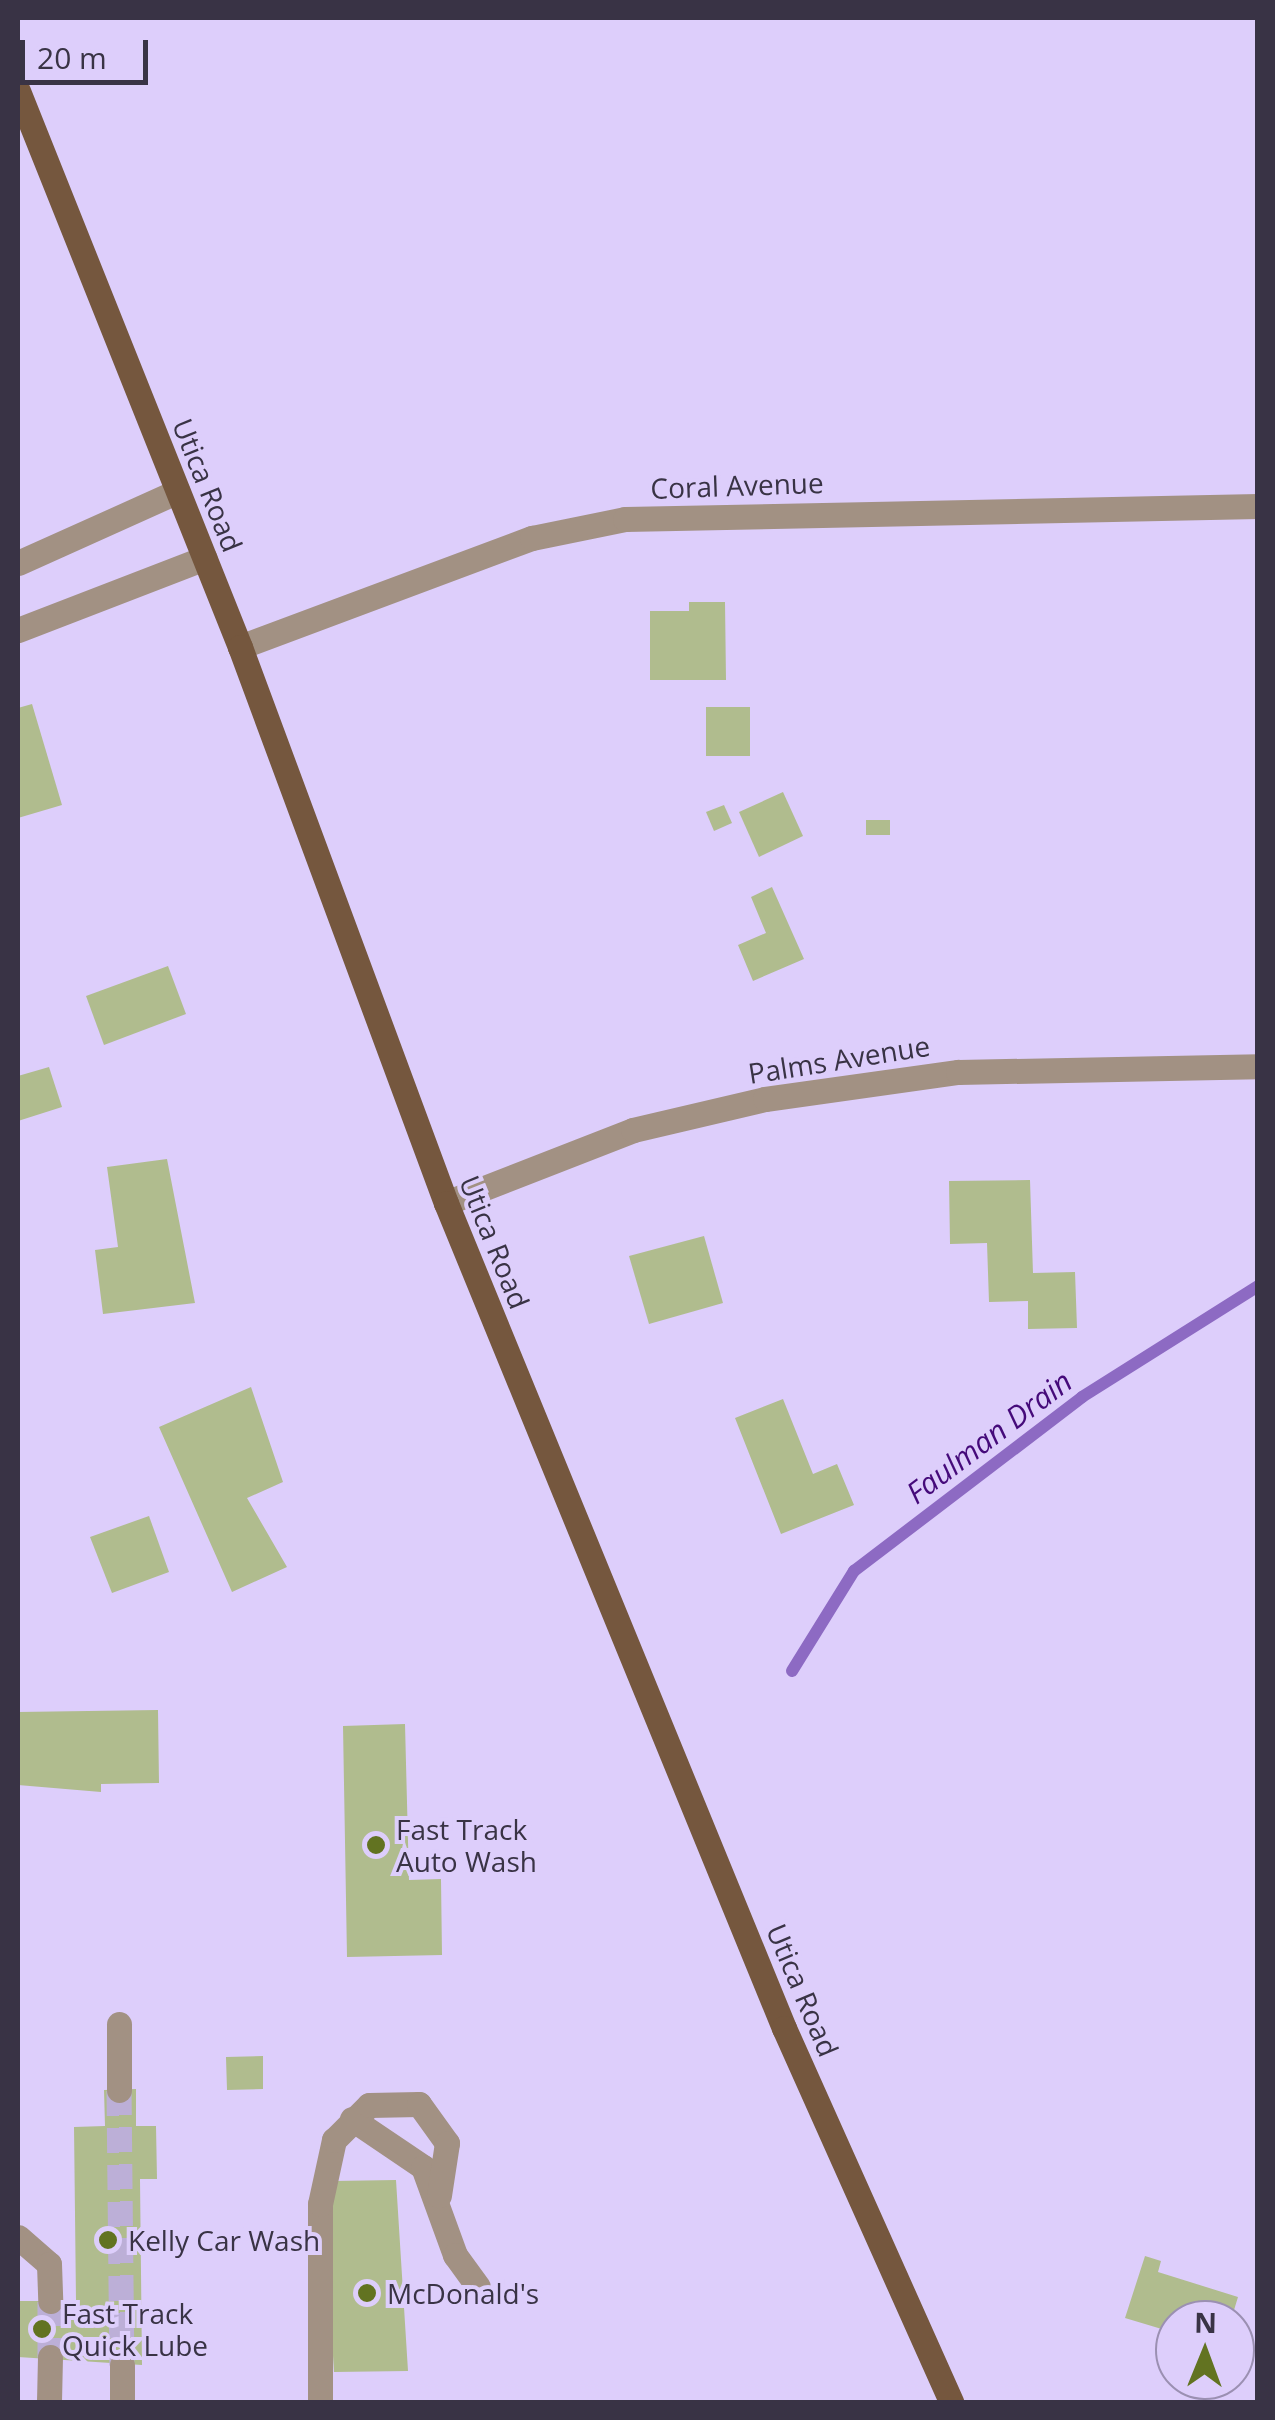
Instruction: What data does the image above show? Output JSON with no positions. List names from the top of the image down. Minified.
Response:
{"streets":{"main road":["Utica Road"],"street":["Coral Avenue","Palms Avenue"]},"crossings":[["Utica Road","Coral Avenue"],["Utica Road","Palms Avenue"]],"water":["Faulman Drain"],"places":["Fast Track Auto Wash","Kelly Car Wash","McDonald's","Fast Track Quick Lube"],"scale_bar":"20 m","north":"top"}
